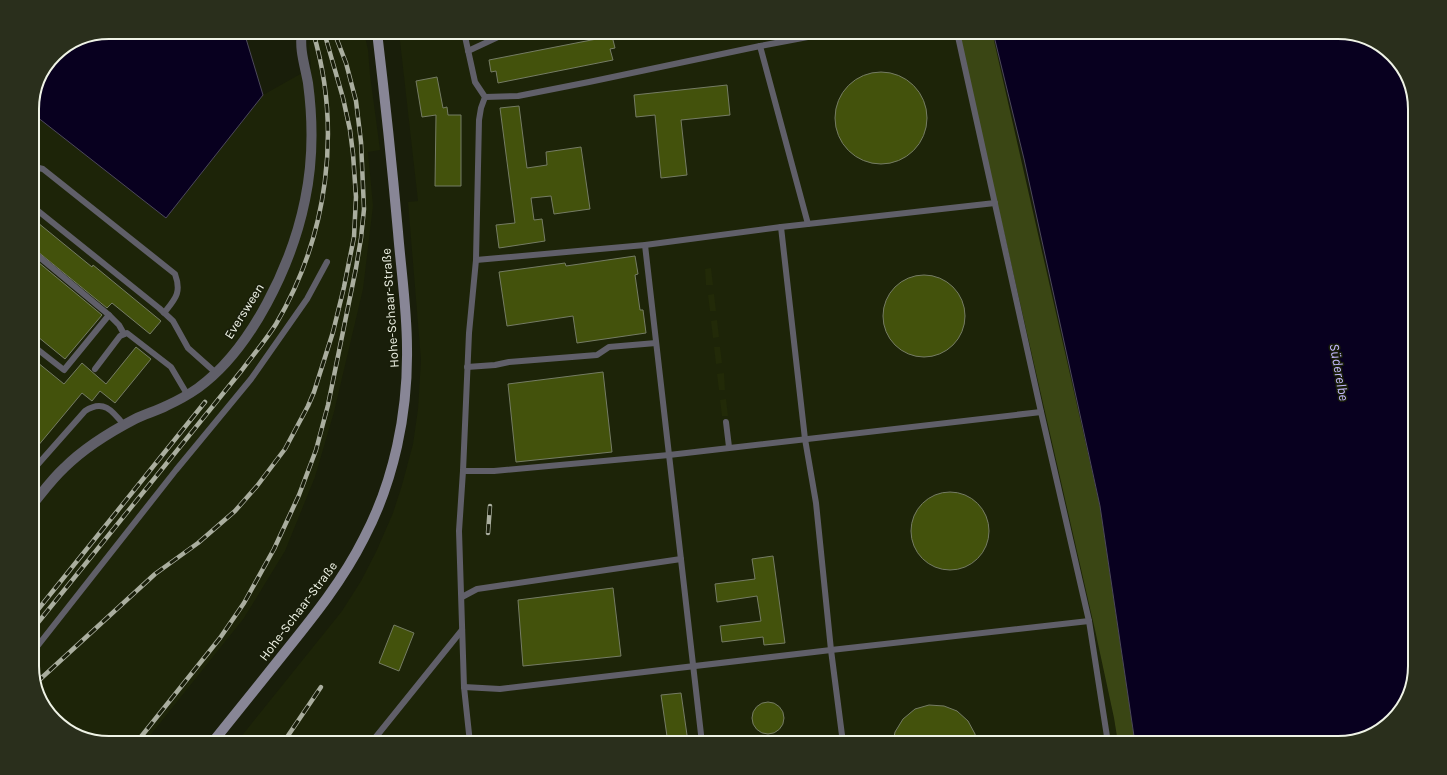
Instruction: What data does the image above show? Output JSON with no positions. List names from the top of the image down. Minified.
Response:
{"streets":{"main road":["Hohe-Schaar-Straße"],"street":["Eversween"]},"water":["Süderelbe"]}
